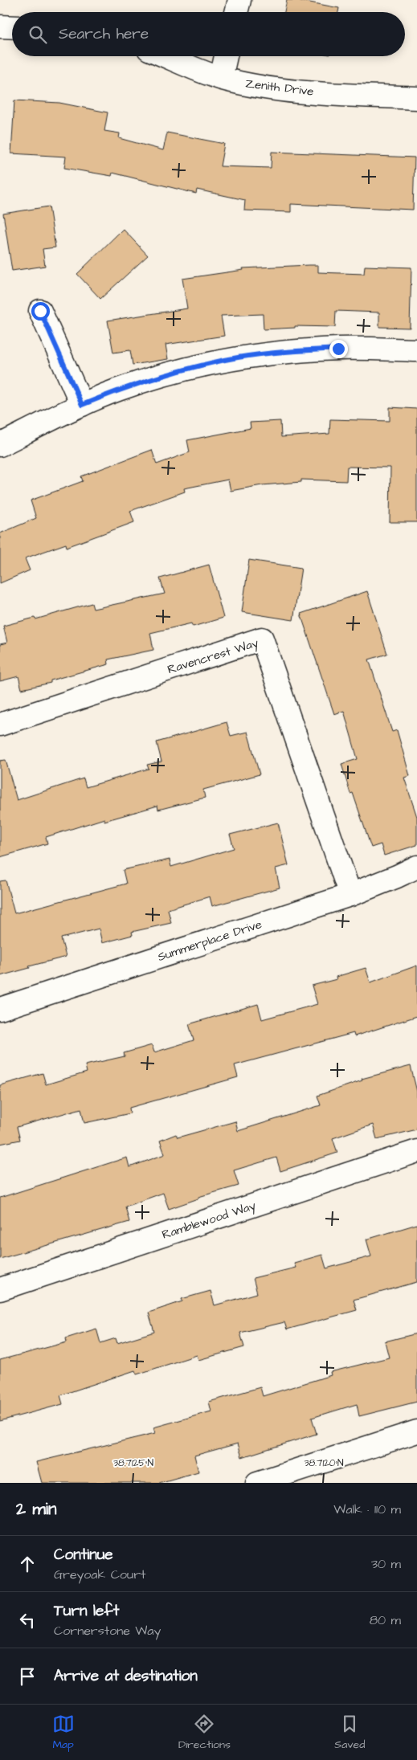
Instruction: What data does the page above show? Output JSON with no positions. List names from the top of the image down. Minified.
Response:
{"streets":{"street":["Zenith Drive","Ravencrest Way","Summerplace Drive","Ramblewood Way"]},"crossings":[["Ravencrest Way","Summerplace Drive"]],"page":{"search":"Search here","heading":["2 min","Walk · 110 m"],"list":[["Continue","Greyoak Court","30 m"],["Turn left","Cornerstone Way","80 m"],"Arrive at destination"],"nav":["Map","Directions","Saved"]},"coordinates":["38.7125°N","38.7120°N"]}
